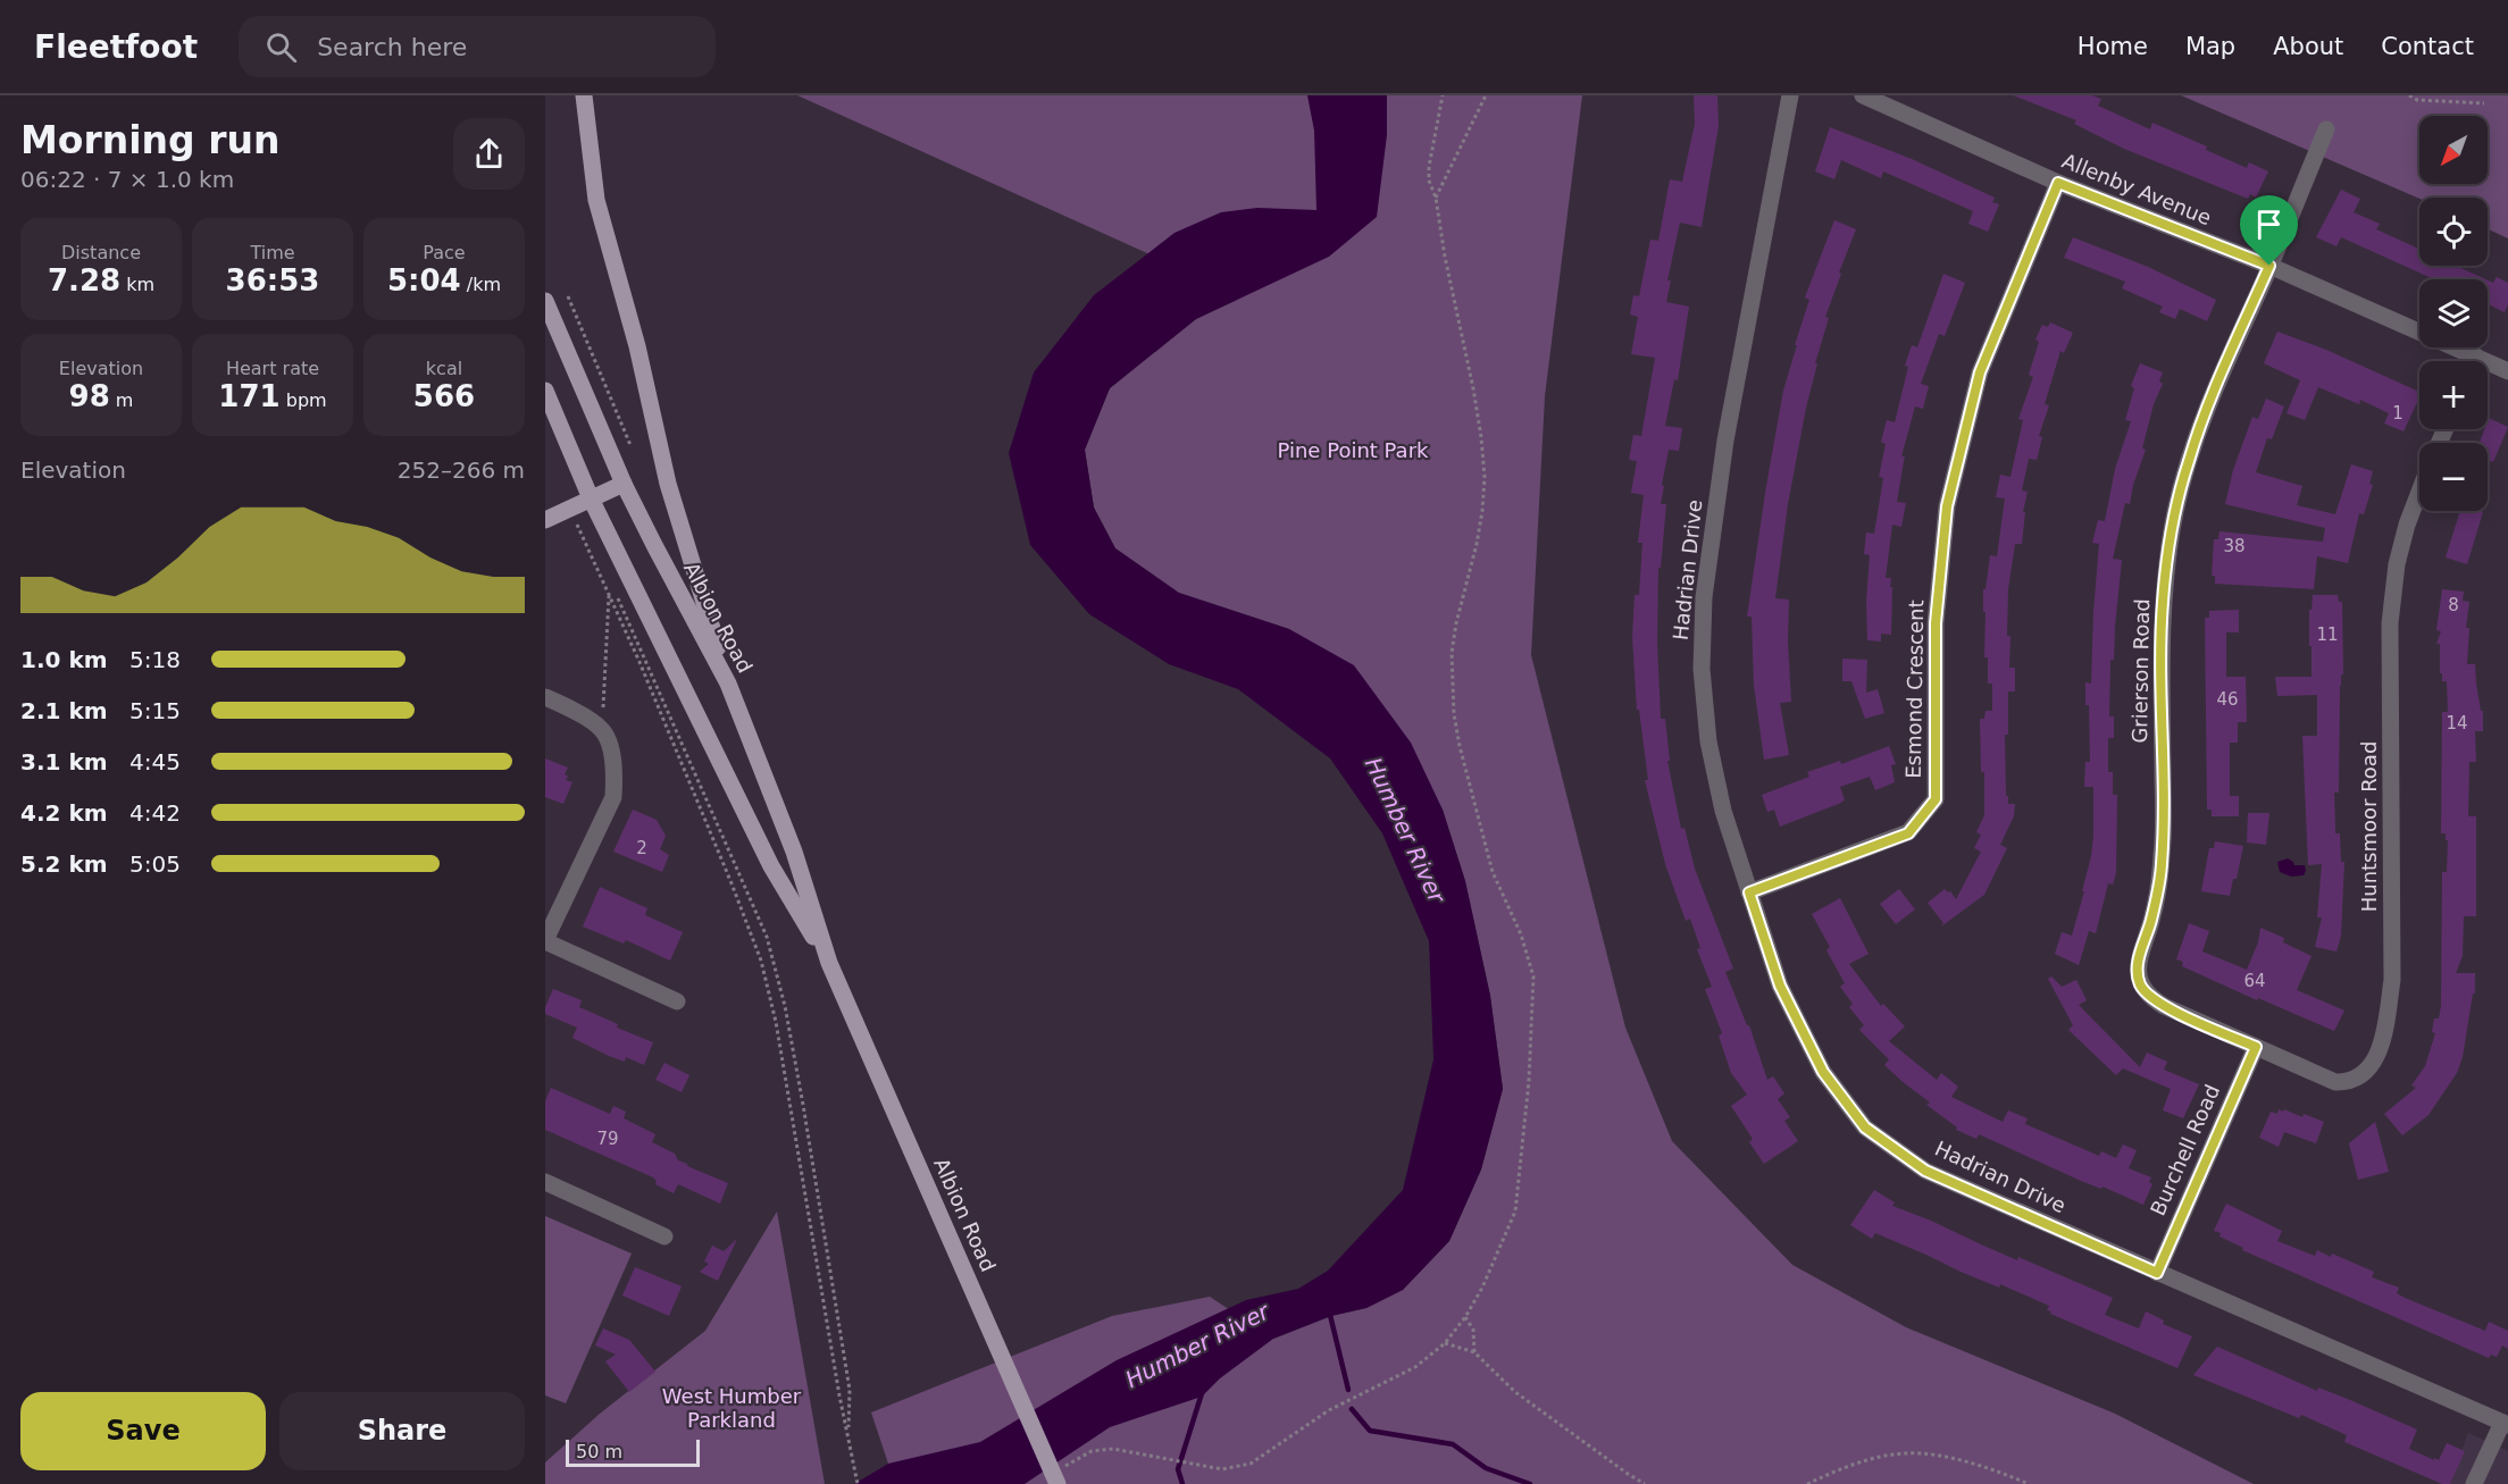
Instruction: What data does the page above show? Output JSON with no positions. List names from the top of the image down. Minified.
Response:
{"streets":{"main road":["Albion Road"],"street":["Allenby Avenue","Hadrian Drive","Grierson Road","Esmond Crescent","Huntsmoor Road","Burchell Road"]},"crossings":[["Allenby Avenue","Grierson Road"],["Allenby Avenue","Esmond Crescent"],["Hadrian Drive","Esmond Crescent"],["Hadrian Drive","Burchell Road"],["Grierson Road","Huntsmoor Road"],["Grierson Road","Burchell Road"],["Huntsmoor Road","Burchell Road"]],"water":["Humber River"],"parks":["Pine Point Park","West Humber Parkland"],"house_numbers":["1","38","8","11","46","14","2","64","79"],"scale_bar":"50 m","north":"bottom left","page":{"header":"Fleetfoot","search":"Search here","nav":["Home","Map","About","Contact"],"heading":["Morning run","06:22 · 7 × 1.0 km"],"map_buttons":["+","−"],"stats":[["Distance","7.28 km"],["Time","36:53"],["Pace","5:04 /km"],["Elevation","98 m"],["Heart rate","171 bpm"],["kcal","566"]],"chart":["Elevation","252–266 m"],"list":[{"name":"1.0 km","note":"5:18"},{"name":"2.1 km","note":"5:15"},{"name":"3.1 km","note":"4:45"},{"name":"4.2 km","note":"4:42"},{"name":"5.2 km","note":"5:05"}],"buttons":["Save","Share"],"scale":"50 m"}}
